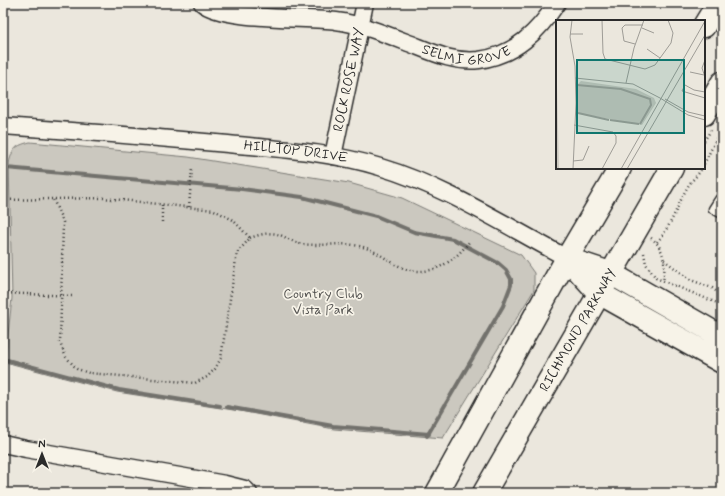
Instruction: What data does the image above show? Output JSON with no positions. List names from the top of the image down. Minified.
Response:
{"streets":{"main road":["HILLTOP DRIVE","RICHMOND PARKWAY"],"street":["SELMI GROVE","ROCK ROSE WAY"]},"crossings":[["SELMI GROVE","ROCK ROSE WAY"],["ROCK ROSE WAY","HILLTOP DRIVE"],["HILLTOP DRIVE","RICHMOND PARKWAY"]],"parks":["Country Club Vista Park"],"north":"top"}
